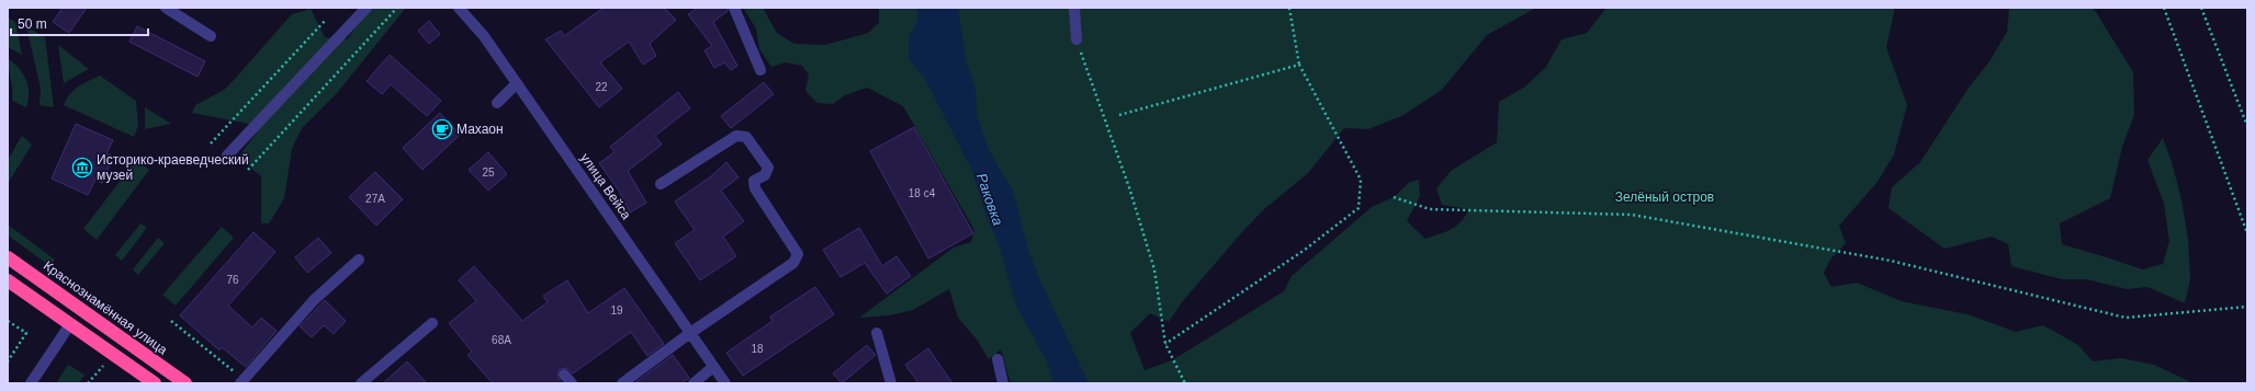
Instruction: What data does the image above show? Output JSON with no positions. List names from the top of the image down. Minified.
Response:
{"streets":{"highway":["Краснознамённая улица"],"street":["улица Вейса"]},"water":["Раковка"],"parks":["Зелёный остров"],"places":{"cafe":["Махаон"],"museum":["Историко-краеведческий музей"]},"house_numbers":["22","25","18 с4","27А","76","19","68А","18"],"scale_bar":"50 m"}
